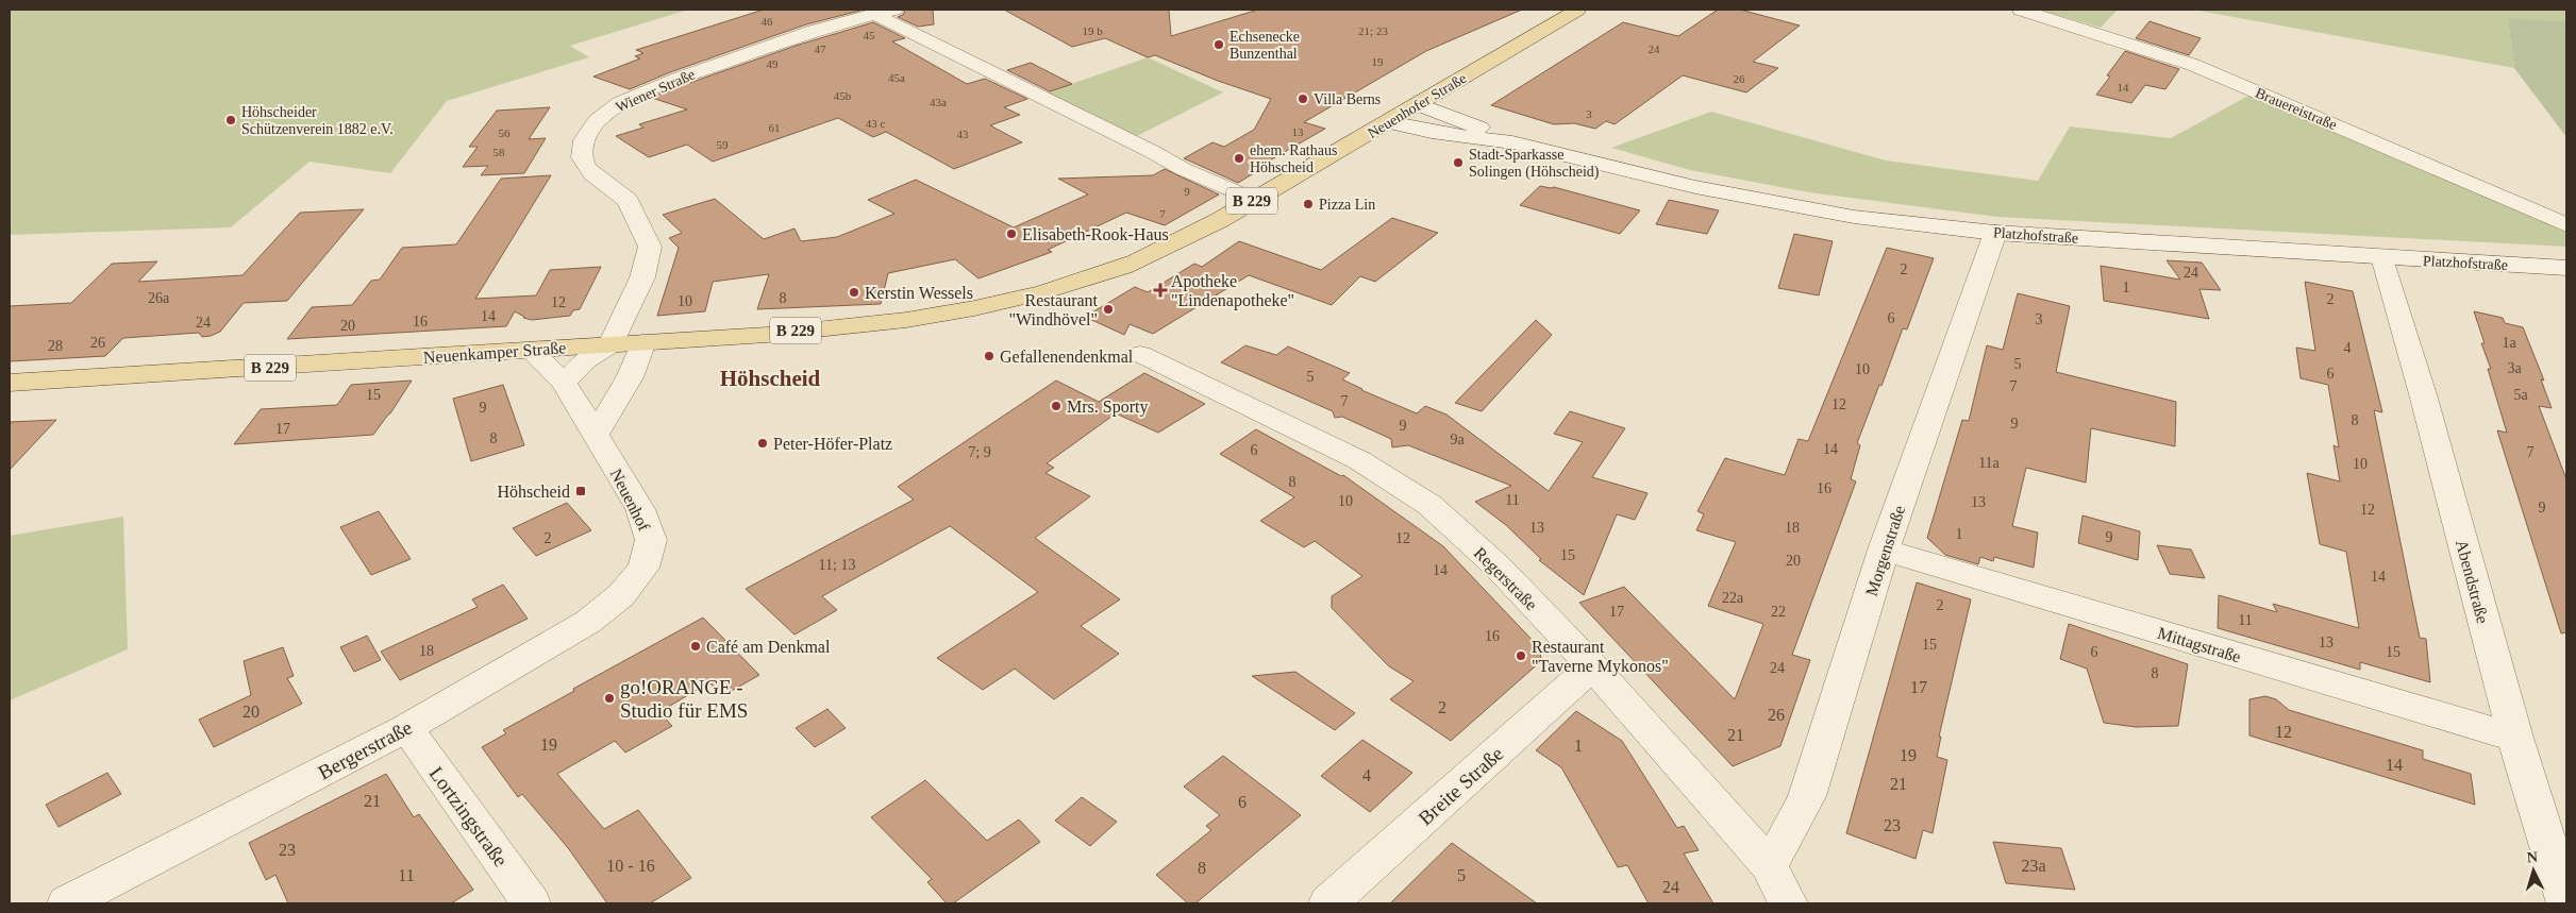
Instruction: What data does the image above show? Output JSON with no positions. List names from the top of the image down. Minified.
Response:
{"streets":{"main road":["Neuenhofer Straße","B 229","Neuenkamper Straße"],"street":["Wiener Straße","Brauereistraße","Platzhofstraße","Neuenhof","Morgenstraße","Regerstraße","Abendstraße","Mittagstraße","Bergerstraße","Breite Straße","Lortzingstraße"]},"crossings":[["Wiener Straße","Neuenhofer Straße"],["Wiener Straße","Neuenkamper Straße"],["Neuenhofer Straße","Platzhofstraße"],["Neuenhofer Straße","Neuenkamper Straße"],["Platzhofstraße","Morgenstraße"],["Platzhofstraße","Abendstraße"],["Neuenkamper Straße","Neuenhof"],["Neuenhof","Bergerstraße"],["Morgenstraße","Regerstraße"],["Morgenstraße","Mittagstraße"],["Regerstraße","Breite Straße"],["Abendstraße","Mittagstraße"],["Bergerstraße","Lortzingstraße"]],"districts":["Höhscheid"],"places":{"other":["Echsenecke Bunzenthal","Villa Berns","Höhscheider Schützenverein 1882 e.V.","ehem. Rathaus Höhscheid","Stadt-Sparkasse Solingen (Höhscheid)","Pizza Lin","Elisabeth-Rook-Haus","Kerstin Wessels","Restaurant \"Windhövel\"","Gefallenendenkmal","Mrs. Sporty","Peter-Höfer-Platz","Café am Denkmal","Restaurant \"Taverne Mykonos\"","go!ORANGE - Studio für EMS"],"health":["Apotheke \"Lindenapotheke\""],"transit":["Höhscheid"]},"house_numbers":["46","19 b","21; 23","45","47","24","19","49","45a","26","14","45b","43a","3","43 c","61","13","56","43","59","58","9","7","2","24","1","26a","8","2","10","12","14","6","3","16","24","20","26","1a","28","4","5","3a","10","6","5","7","15","5a","7","12","9","8","9","9","17","8","9a","14","6","7; 9","7","11a","10","8","16","11","10","13","9","12","13","18","1","9","2","12","15","20","11; 13","14","14","22a","2","17","22","11","16","13","15","18","6","15","24","8","17","2","20","26","12","21","19","1","19","14","4","21","21","6","23","23","10 - 16","23a","8","11","5","24"],"north":"top"}
